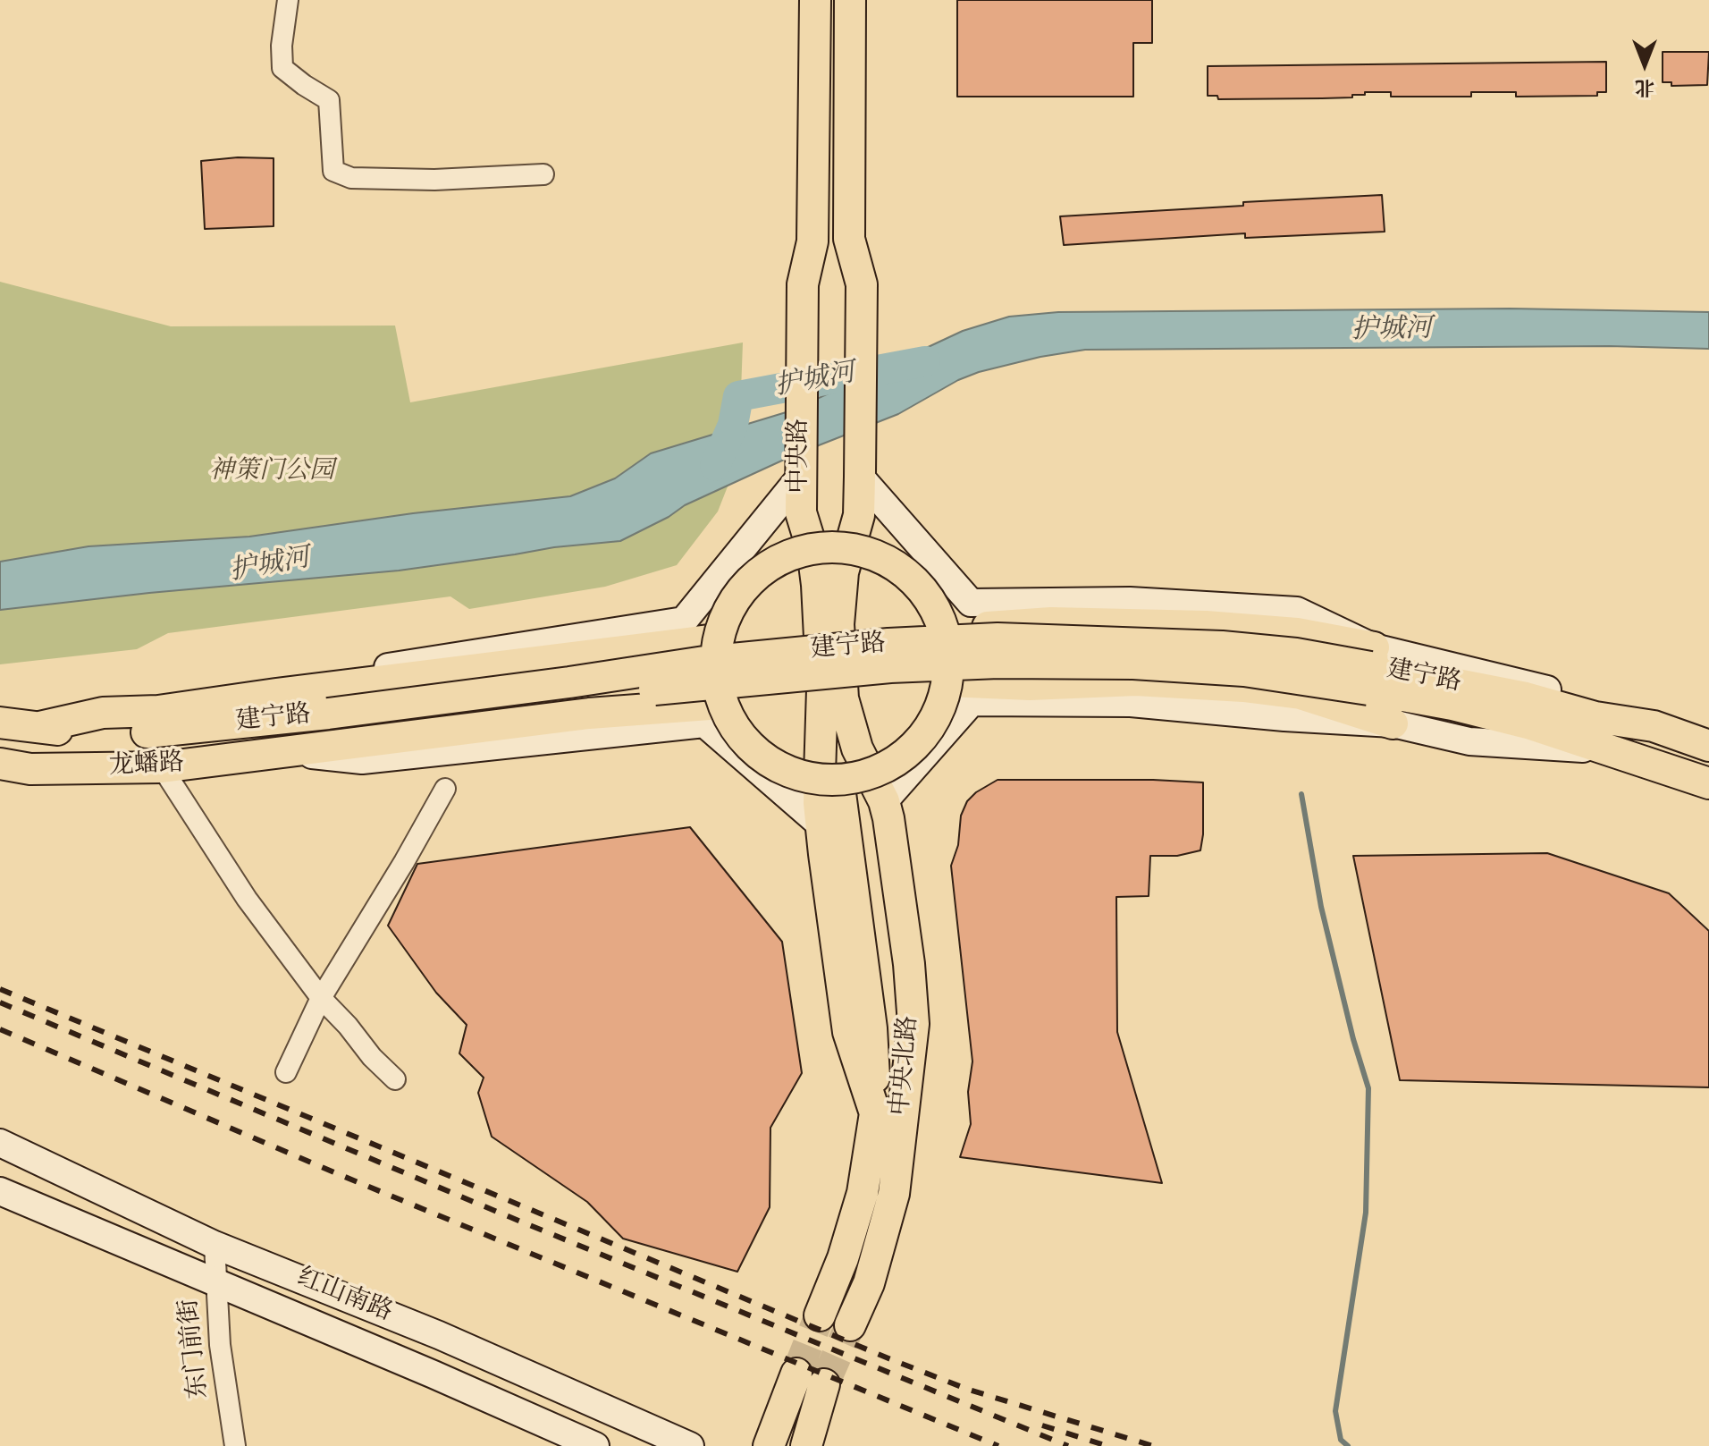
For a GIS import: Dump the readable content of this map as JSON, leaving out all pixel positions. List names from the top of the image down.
{
  "streets": {
    "main road": [
      "中央路",
      "建宁路",
      "龙蟠路",
      "中央北路",
      "红山南路"
    ],
    "street": ["东门前街"]
  },
  "crossings": [
    ["中央路", "中央北路"],
    ["建宁路", "龙蟠路"],
    ["建宁路", "中央北路"],
    ["红山南路", "东门前街"]
  ],
  "water": ["护城河"],
  "parks": ["神策门公园"],
  "north": "bottom"
}
